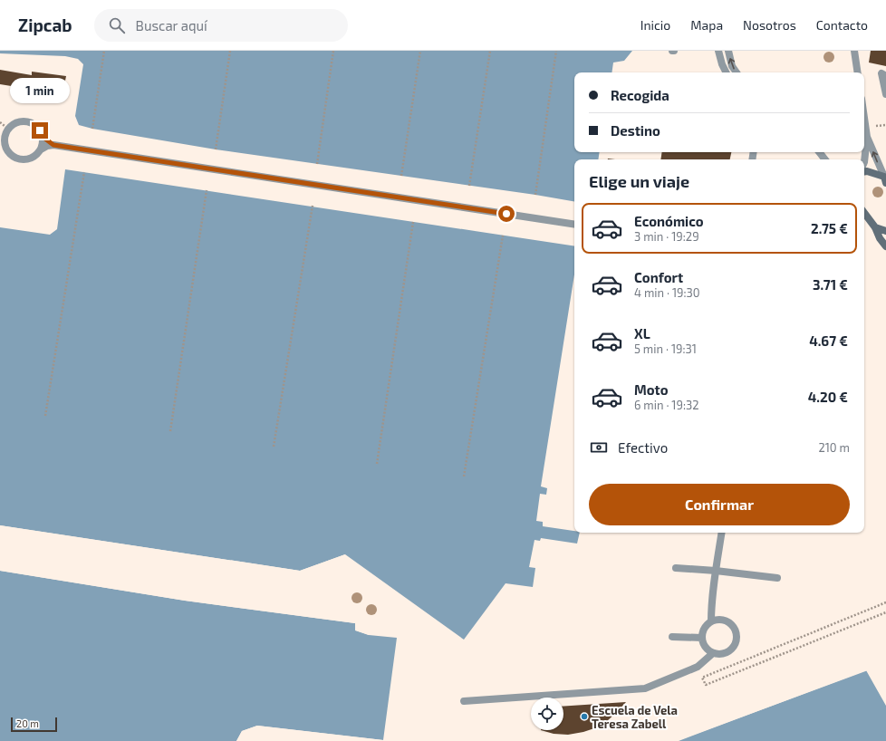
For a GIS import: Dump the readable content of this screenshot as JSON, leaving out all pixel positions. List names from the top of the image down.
{
  "places": ["Escuela de Vela Teresa Zabell"],
  "scale_bar": "20 m",
  "page": {
    "header": "Zipcab",
    "search": "Buscar aquí",
    "nav": [
      "Inicio",
      "Mapa",
      "Nosotros",
      "Contacto"
    ],
    "banner": ["Recogida", "Destino"],
    "bubble": "1 min",
    "heading": "Elige un viaje",
    "list": [
      {
        "name": "Económico",
        "note": "3 min · 19:29",
        "value": "2.75 €"
      },
      {
        "name": "Confort",
        "note": "4 min · 19:30",
        "value": "3.71 €"
      },
      {
        "name": "XL",
        "note": "5 min · 19:31",
        "value": "4.67 €"
      },
      {
        "name": "Moto",
        "note": "6 min · 19:32",
        "value": "4.20 €"
      }
    ],
    "pay": ["Efectivo", "210 m"],
    "buttons": "Confirmar",
    "scale": "20 m"
  }
}
